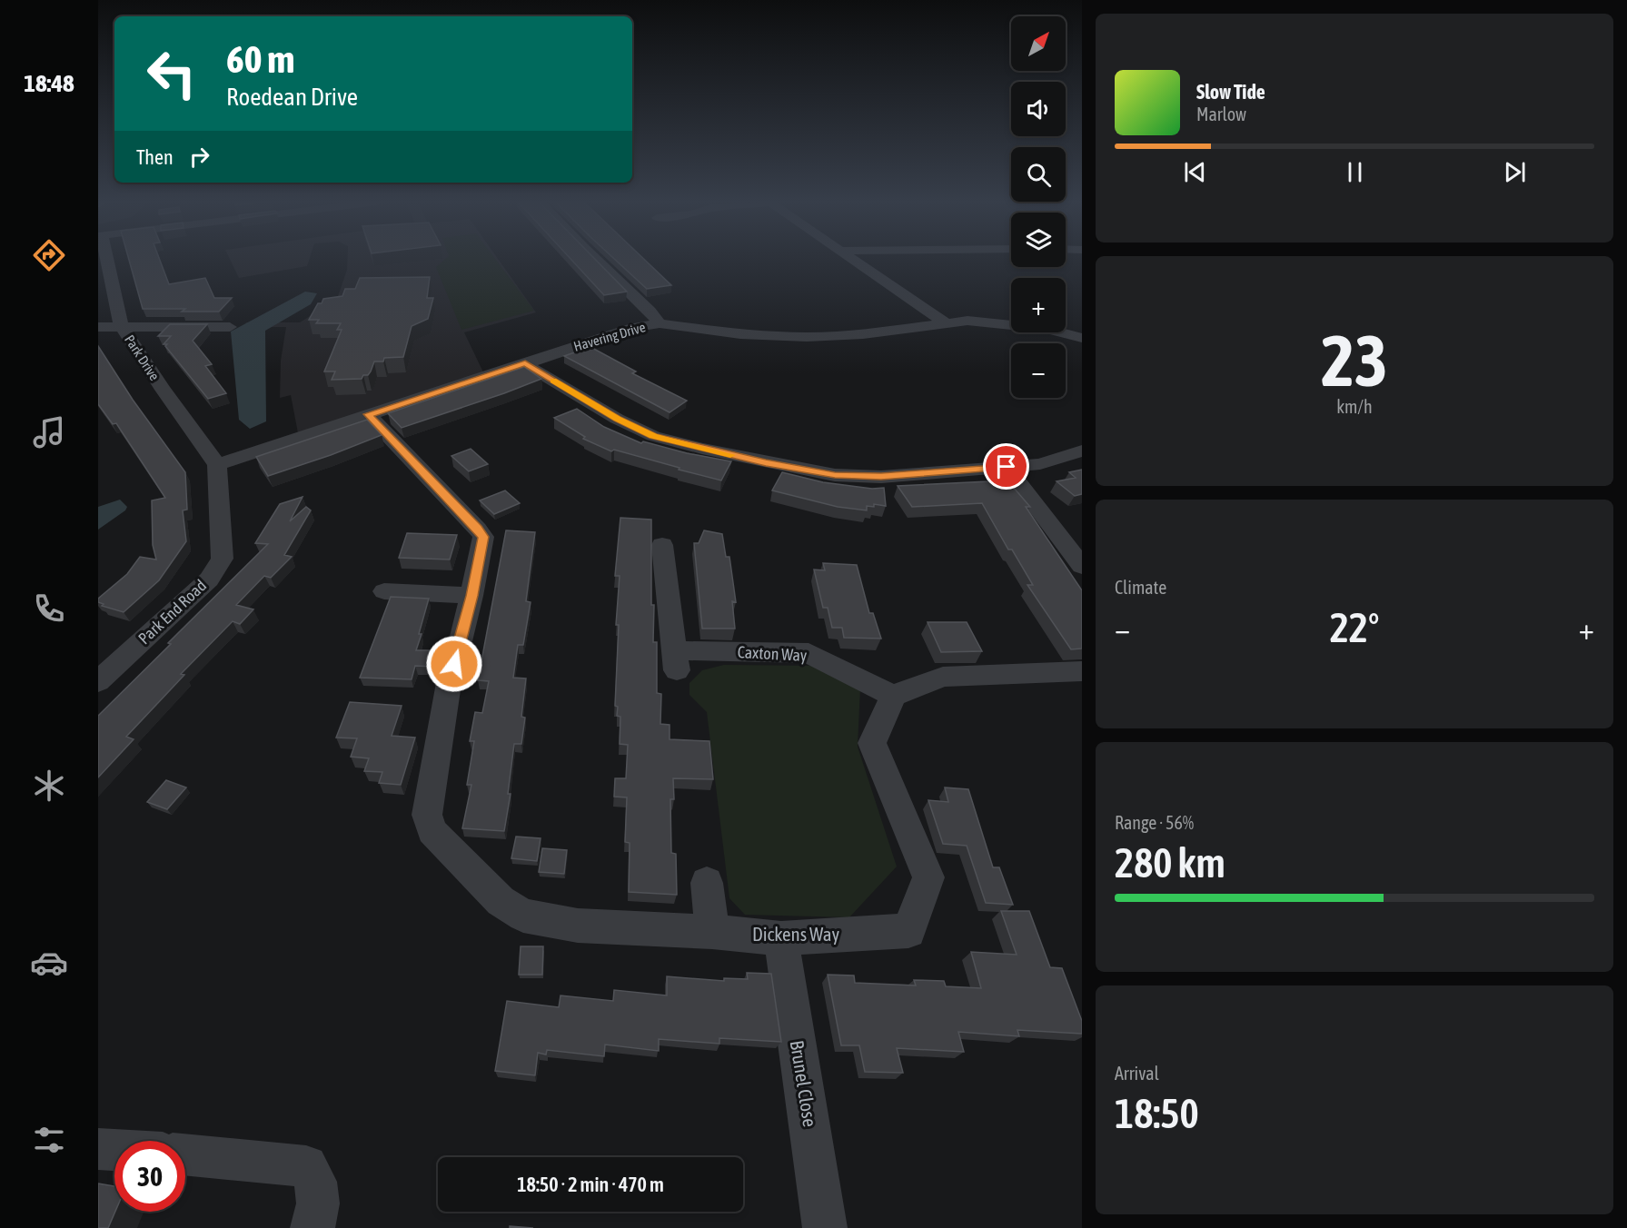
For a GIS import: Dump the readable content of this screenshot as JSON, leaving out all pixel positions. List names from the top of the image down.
{
  "streets": {
    "street": [
      "Havering Drive",
      "Park Drive",
      "Park End Road",
      "Caxton Way",
      "Dickens Way",
      "Brunel Close"
    ]
  },
  "crossings": [
    ["Havering Drive", "Park Drive"],
    ["Havering Drive", "Park End Road"],
    ["Havering Drive", "Dickens Way"],
    ["Park Drive", "Park End Road"],
    ["Caxton Way", "Dickens Way"],
    ["Dickens Way", "Brunel Close"]
  ],
  "north": "top right",
  "page": {
    "tabs": "18:48",
    "map_buttons": ["+", "−"],
    "turn": ["60 m", "Roedean Drive"],
    "song": ["Slow Tide", "Marlow"],
    "then": "Then",
    "tile": [
      ["23", "km/h"],
      "Climate",
      ["Range · 56%", "280 km"],
      ["Arrival", "18:50"]
    ],
    "heat": ["−", "22°", "+"],
    "limit": "30",
    "trip": "18:50 · 2 min · 470 m"
  }
}
